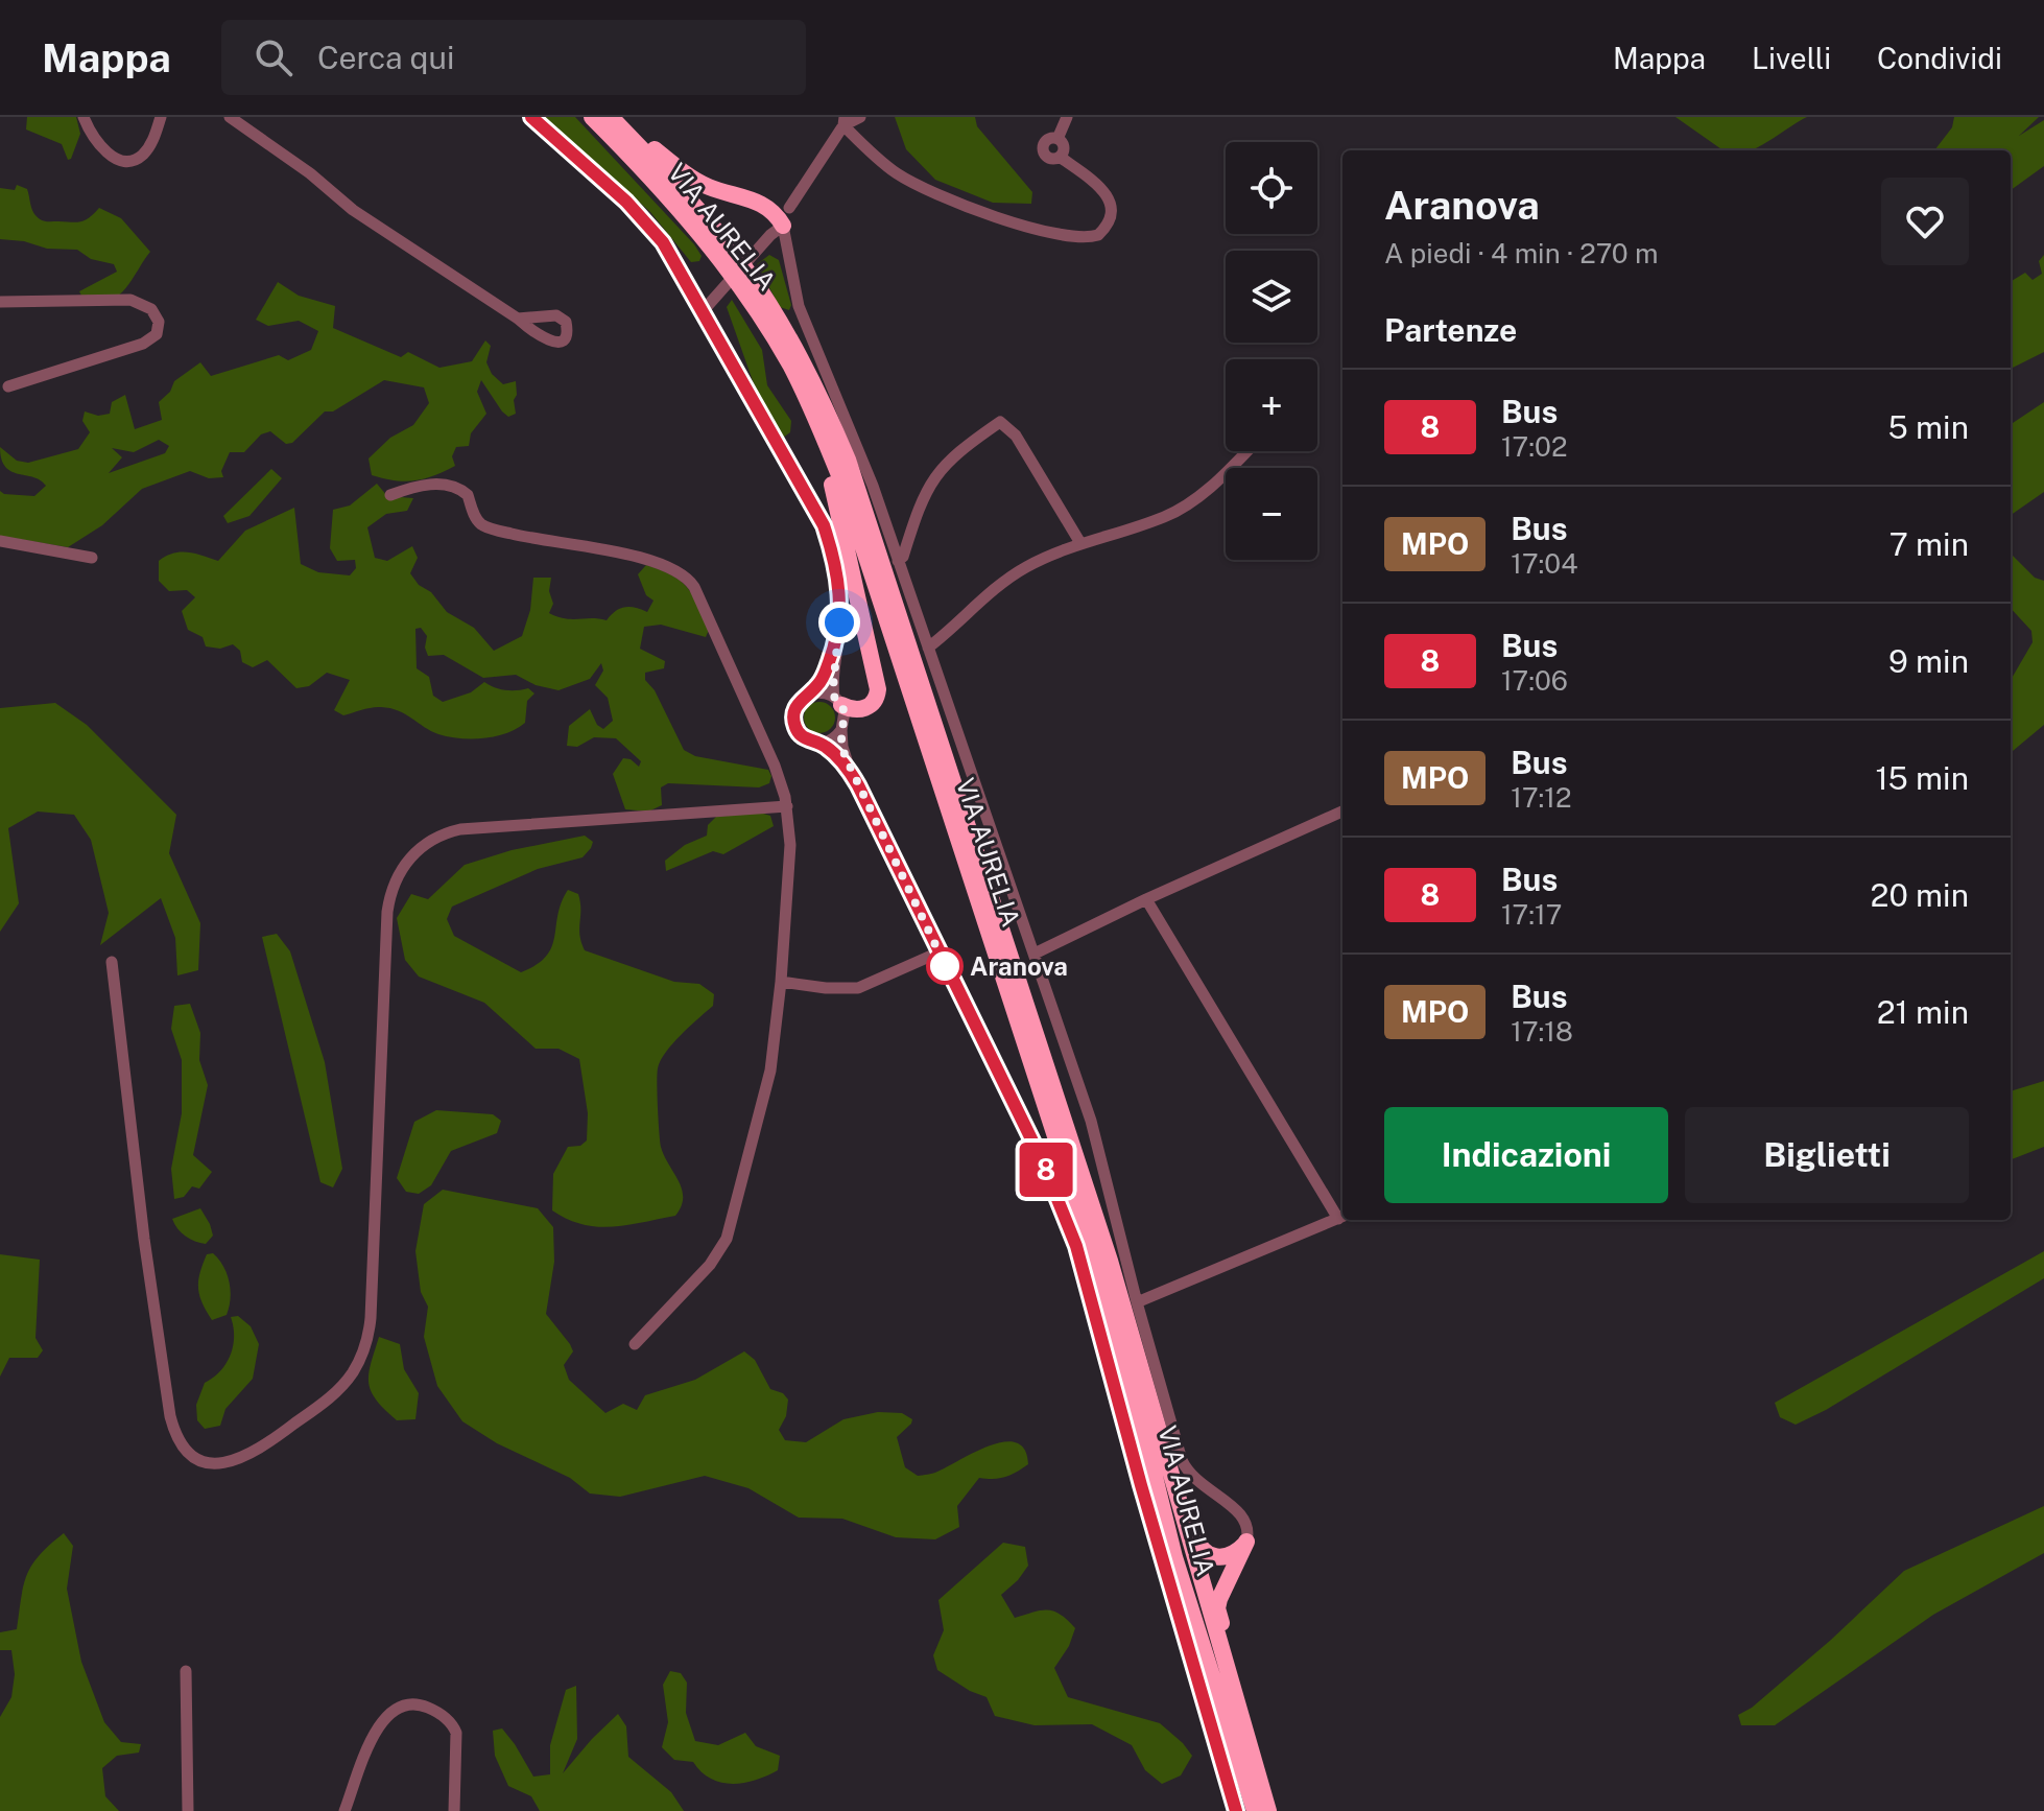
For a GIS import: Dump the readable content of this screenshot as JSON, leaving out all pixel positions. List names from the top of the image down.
{
  "streets": {
    "highway": ["VIA AURELIA"]
  },
  "places": ["Aranova"],
  "lines": ["bus line 8"],
  "page": {
    "header": "Mappa",
    "search": "Cerca qui",
    "nav": ["Mappa", "Livelli", "Condividi"],
    "on_map": "8",
    "map_buttons": ["+", "−"],
    "heading": [
      ["Aranova", "A piedi · 4 min · 270 m"],
      "Partenze"
    ],
    "list": [
      {
        "mark": "8",
        "name": "Bus",
        "note": "17:02",
        "value": "5 min"
      },
      {
        "mark": "MPO",
        "name": "Bus",
        "note": "17:04",
        "value": "7 min"
      },
      {
        "mark": "8",
        "name": "Bus",
        "note": "17:06",
        "value": "9 min"
      },
      {
        "mark": "MPO",
        "name": "Bus",
        "note": "17:12",
        "value": "15 min"
      },
      {
        "mark": "8",
        "name": "Bus",
        "note": "17:17",
        "value": "20 min"
      },
      {
        "mark": "MPO",
        "name": "Bus",
        "note": "17:18",
        "value": "21 min"
      }
    ],
    "buttons": ["Indicazioni", "Biglietti"]
  }
}
